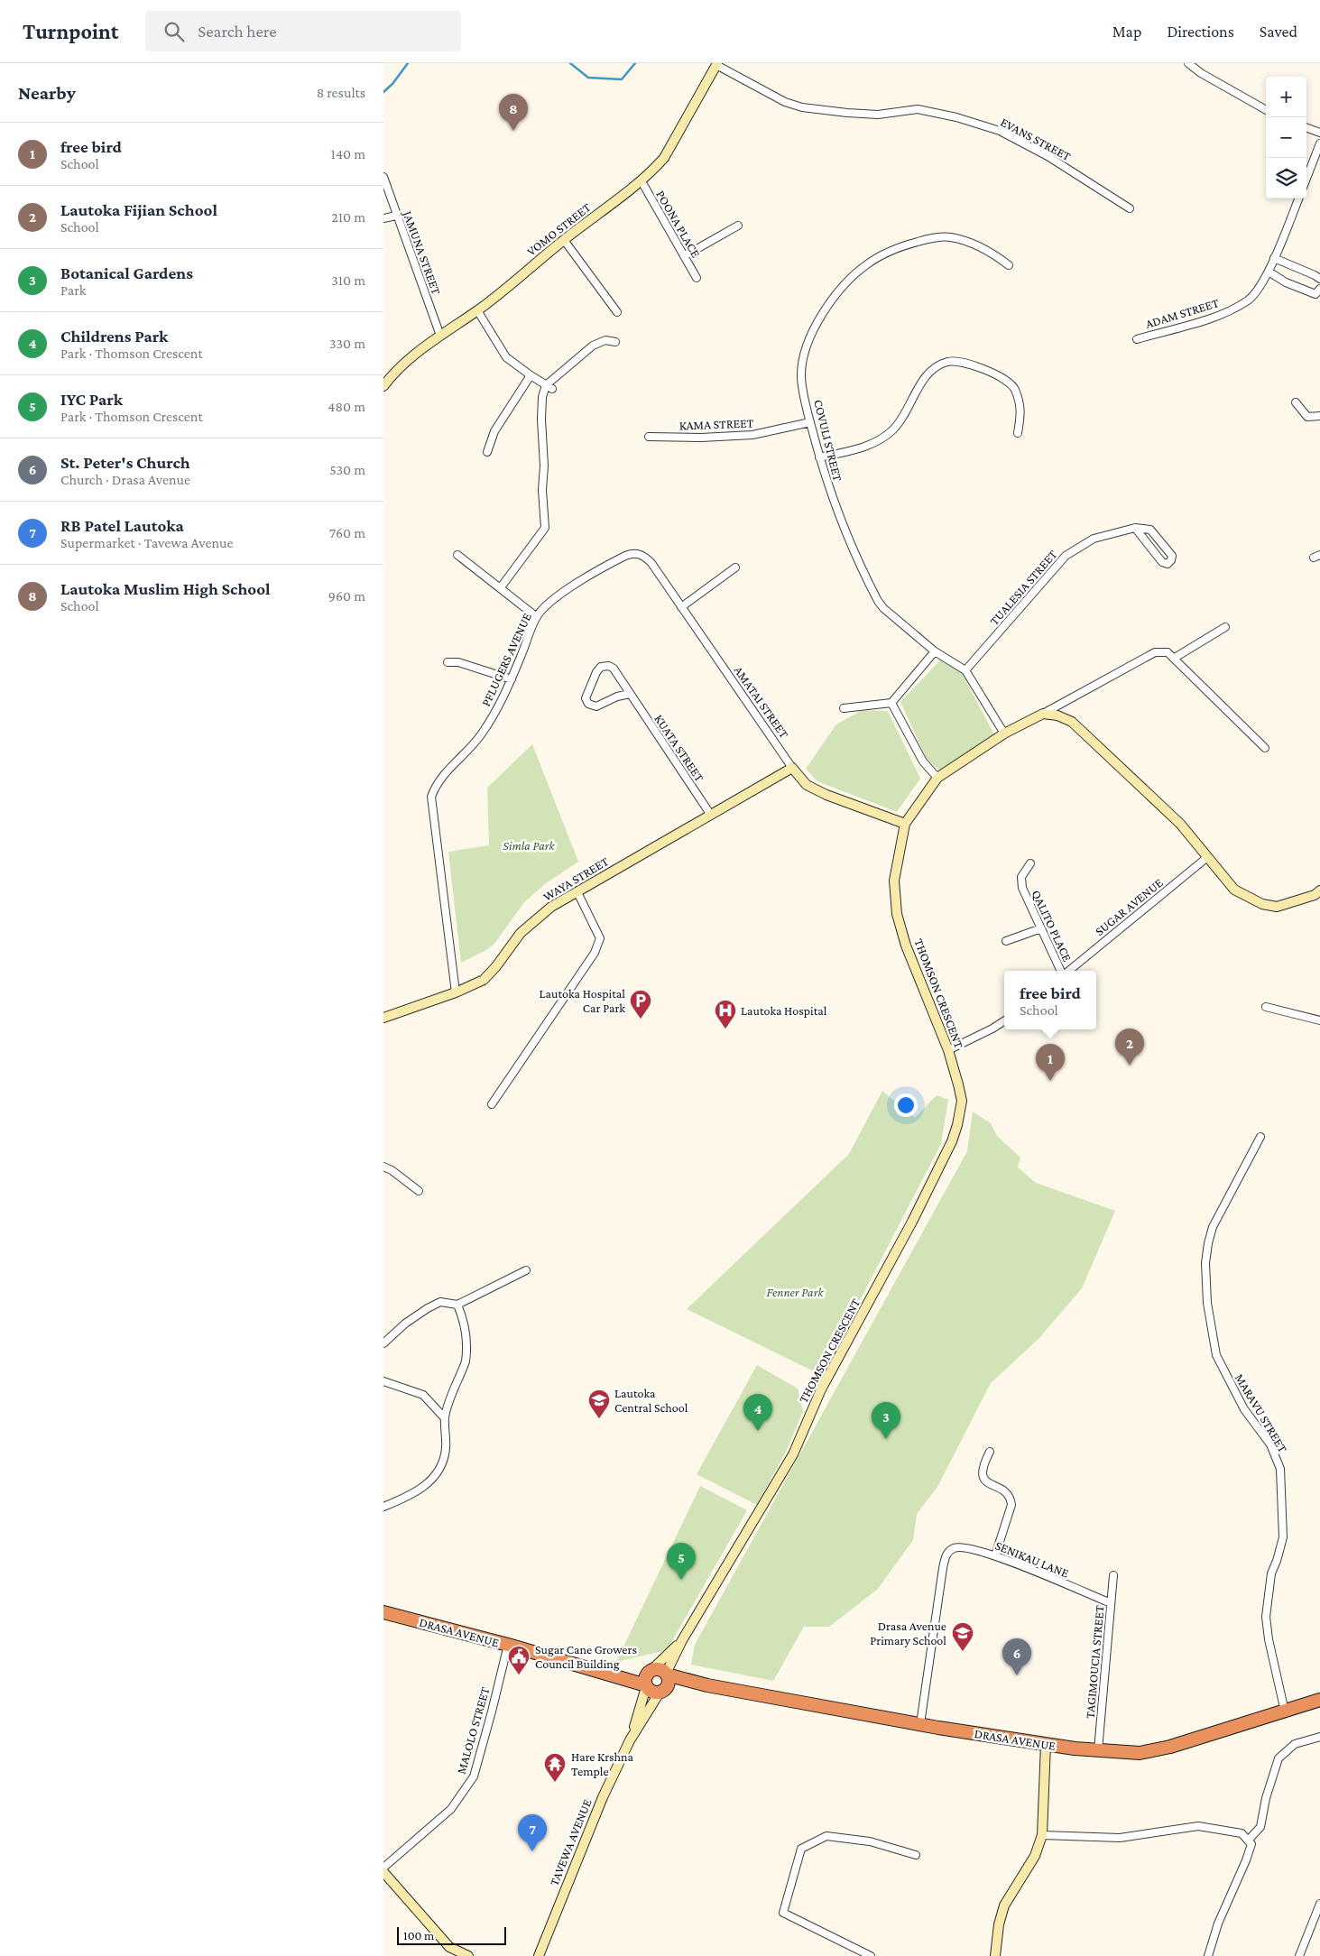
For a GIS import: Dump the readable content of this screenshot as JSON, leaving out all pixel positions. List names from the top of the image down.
{
  "streets": {
    "highway": ["DRASA AVENUE"],
    "main road": [
      "VOMO STREET",
      "AMATAI STREET",
      "WAYA STREET",
      "THOMSON CRESCENT",
      "TAVEWA AVENUE"
    ],
    "street": [
      "EVANS STREET",
      "POONA PLACE",
      "JAMUNA STREET",
      "ADAM STREET",
      "KAMA STREET",
      "COVULI STREET",
      "TUALESIA STREET",
      "PFLUGERS AVENUE",
      "KUATA STREET",
      "SUGAR AVENUE",
      "QALITO PLACE",
      "MARAVU STREET",
      "SENIKAU LANE",
      "TAGIMOUCIA STREET",
      "MALOLO STREET"
    ]
  },
  "crossings": [
    ["EVANS STREET", "VOMO STREET"],
    ["POONA PLACE", "VOMO STREET"],
    ["VOMO STREET", "JAMUNA STREET"],
    ["KAMA STREET", "COVULI STREET"],
    ["COVULI STREET", "TUALESIA STREET"],
    ["COVULI STREET", "THOMSON CRESCENT"],
    ["PFLUGERS AVENUE", "AMATAI STREET"],
    ["PFLUGERS AVENUE", "WAYA STREET"],
    ["AMATAI STREET", "WAYA STREET"],
    ["AMATAI STREET", "THOMSON CRESCENT"],
    ["KUATA STREET", "WAYA STREET"],
    ["THOMSON CRESCENT", "DRASA AVENUE"],
    ["THOMSON CRESCENT", "TAVEWA AVENUE"],
    ["MARAVU STREET", "DRASA AVENUE"],
    ["SENIKAU LANE", "DRASA AVENUE"],
    ["SENIKAU LANE", "TAGIMOUCIA STREET"],
    ["DRASA AVENUE", "TAGIMOUCIA STREET"],
    ["DRASA AVENUE", "MALOLO STREET"],
    ["DRASA AVENUE", "TAVEWA AVENUE"]
  ],
  "parks": ["Simla Park", "Fenner Park"],
  "places": {
    "parking": ["Lautoka Hospital Car Park"],
    "hospital": ["Lautoka Hospital"],
    "school or university": ["Lautoka Central School", "Drasa Avenue Primary School"],
    "public building": ["Sugar Cane Growers Council Building"],
    "temple": ["Hare Krshna Temple"]
  },
  "scale_bar": "100 m",
  "page": {
    "header": "Turnpoint",
    "search": "Search here",
    "nav": ["Map", "Directions", "Saved"],
    "heading": ["Nearby", "8 results"],
    "map_buttons": ["+", "−"],
    "pins": [
      "8",
      "2",
      "1",
      "4",
      "3",
      "5",
      "6",
      "7"
    ],
    "list": [
      {
        "mark": "1",
        "name": "free bird",
        "note": "School",
        "value": "140 m"
      },
      {
        "mark": "2",
        "name": "Lautoka Fijian School",
        "note": "School",
        "value": "210 m"
      },
      {
        "mark": "3",
        "name": "Botanical Gardens",
        "note": "Park",
        "value": "310 m"
      },
      {
        "mark": "4",
        "name": "Childrens Park",
        "note": "Park · Thomson Crescent",
        "value": "330 m"
      },
      {
        "mark": "5",
        "name": "IYC Park",
        "note": "Park · Thomson Crescent",
        "value": "480 m"
      },
      {
        "mark": "6",
        "name": "St. Peter's Church",
        "note": "Church · Drasa Avenue",
        "value": "530 m"
      },
      {
        "mark": "7",
        "name": "RB Patel Lautoka",
        "note": "Supermarket · Tavewa Avenue",
        "value": "760 m"
      },
      {
        "mark": "8",
        "name": "Lautoka Muslim High School",
        "note": "School",
        "value": "960 m"
      }
    ],
    "popup": ["free bird", "School"],
    "scale": "100 m"
  }
}
